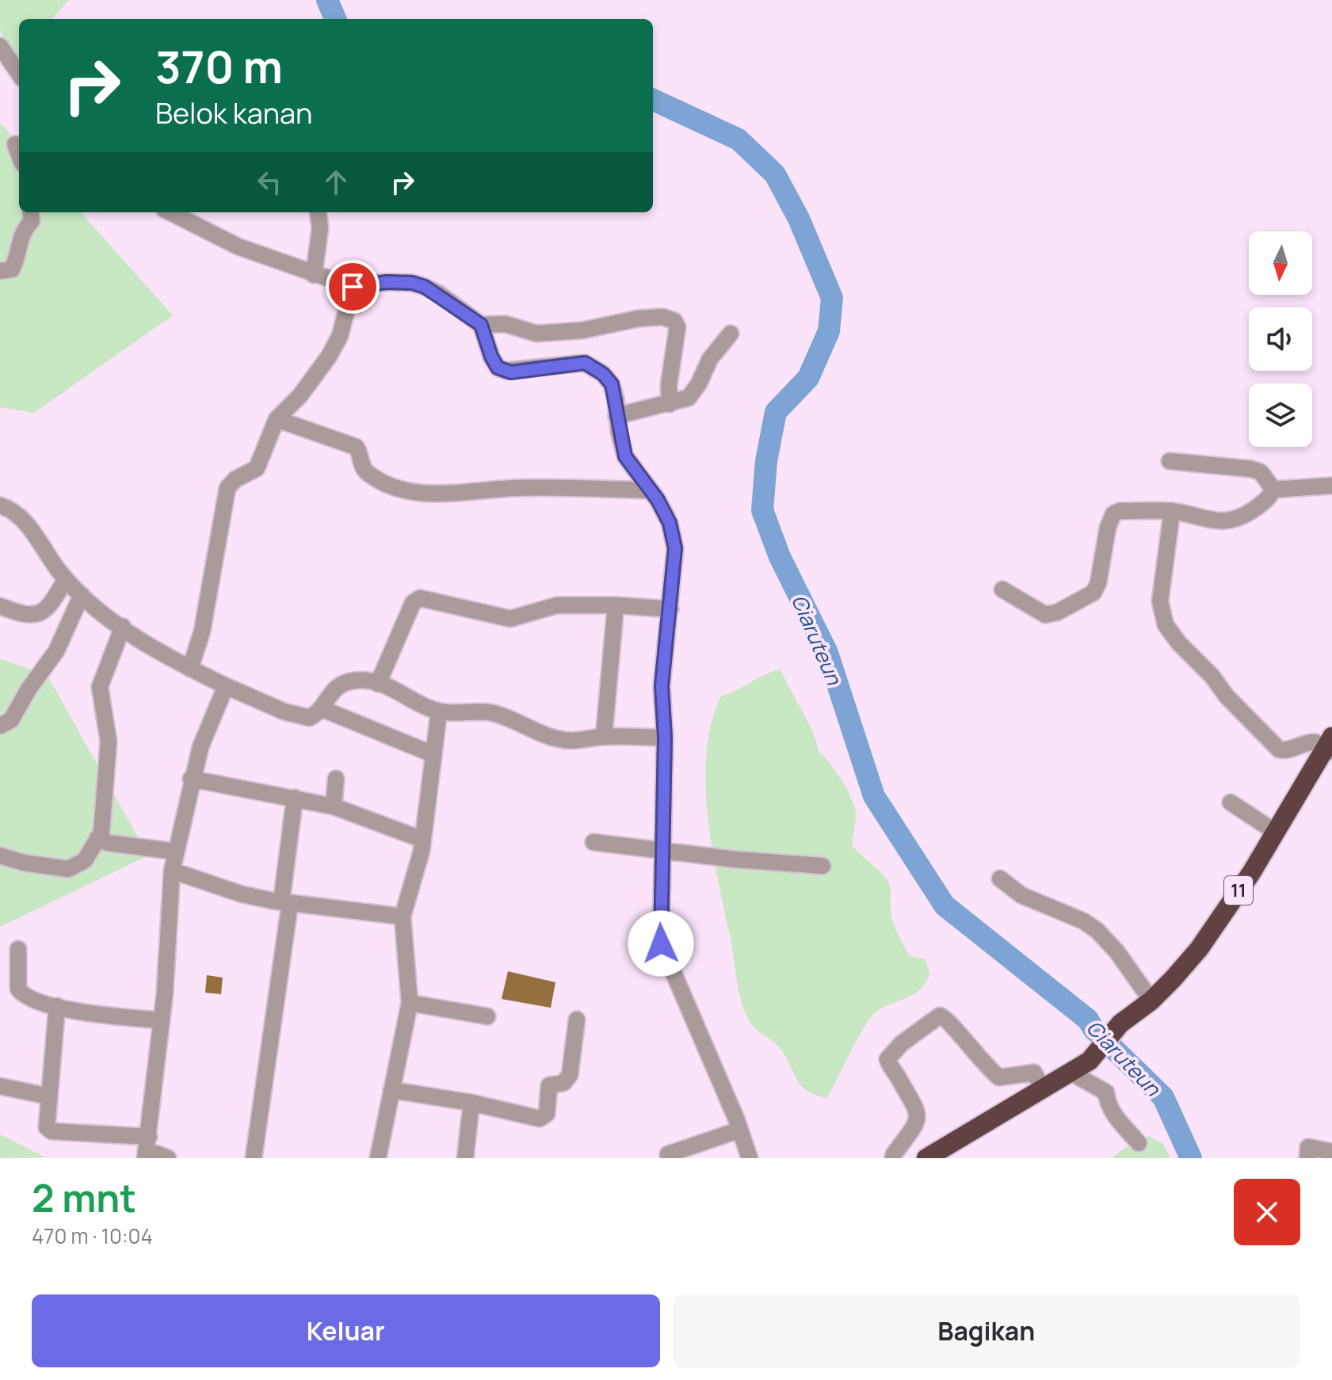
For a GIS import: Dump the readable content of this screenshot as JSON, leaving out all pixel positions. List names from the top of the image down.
{
  "streets": {
    "highway": ["11"]
  },
  "water": ["Ciaruteun"],
  "north": "bottom",
  "page": {
    "turn": ["370 m", "Belok kanan"],
    "heading": ["2 mnt", "470 m · 10:04"],
    "buttons": ["Keluar", "Bagikan"]
  }
}
